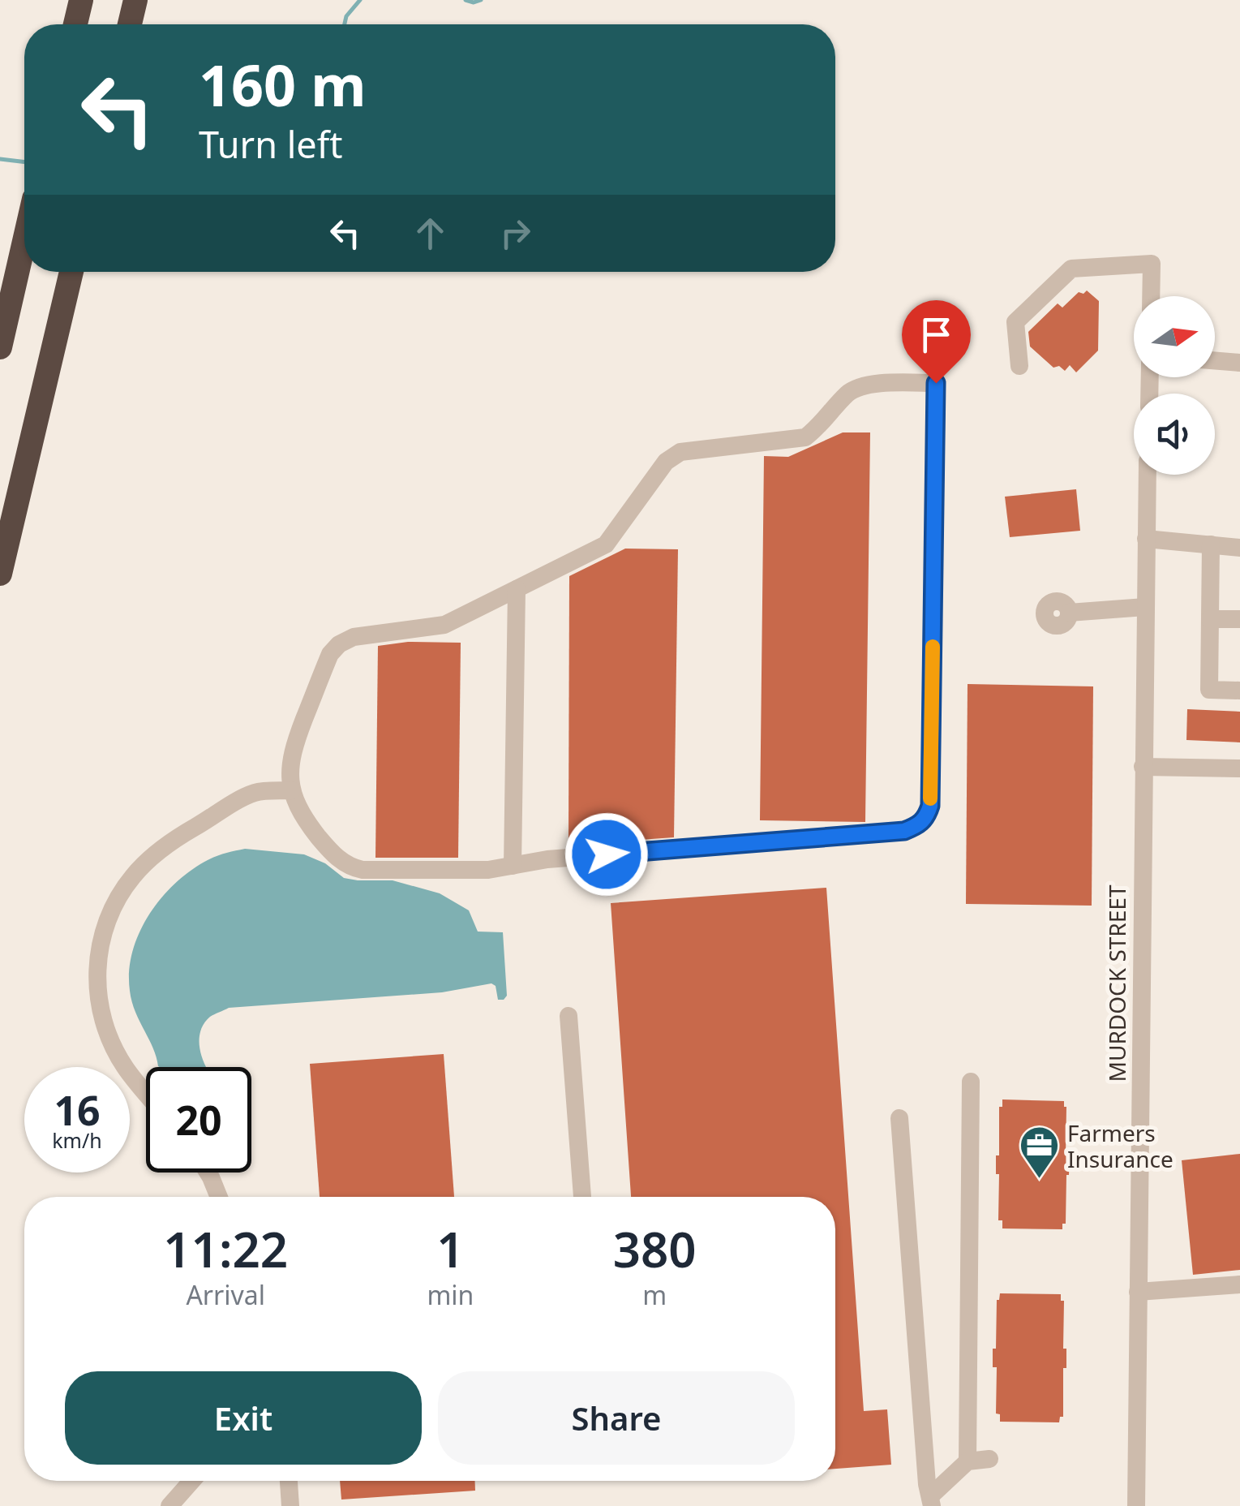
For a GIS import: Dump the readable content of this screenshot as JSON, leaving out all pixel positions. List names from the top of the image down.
{
  "streets": {
    "street": ["MURDOCK STREET"]
  },
  "places": {
    "office": ["Farmers Insurance"]
  },
  "north": "right",
  "page": {
    "turn": ["160 m", "Turn left"],
    "speed": "16 km/h",
    "limit": "20",
    "eta": [
      "11:22",
      "Arrival",
      "1",
      "min",
      "380",
      "m"
    ],
    "buttons": ["Exit", "Share"]
  }
}
